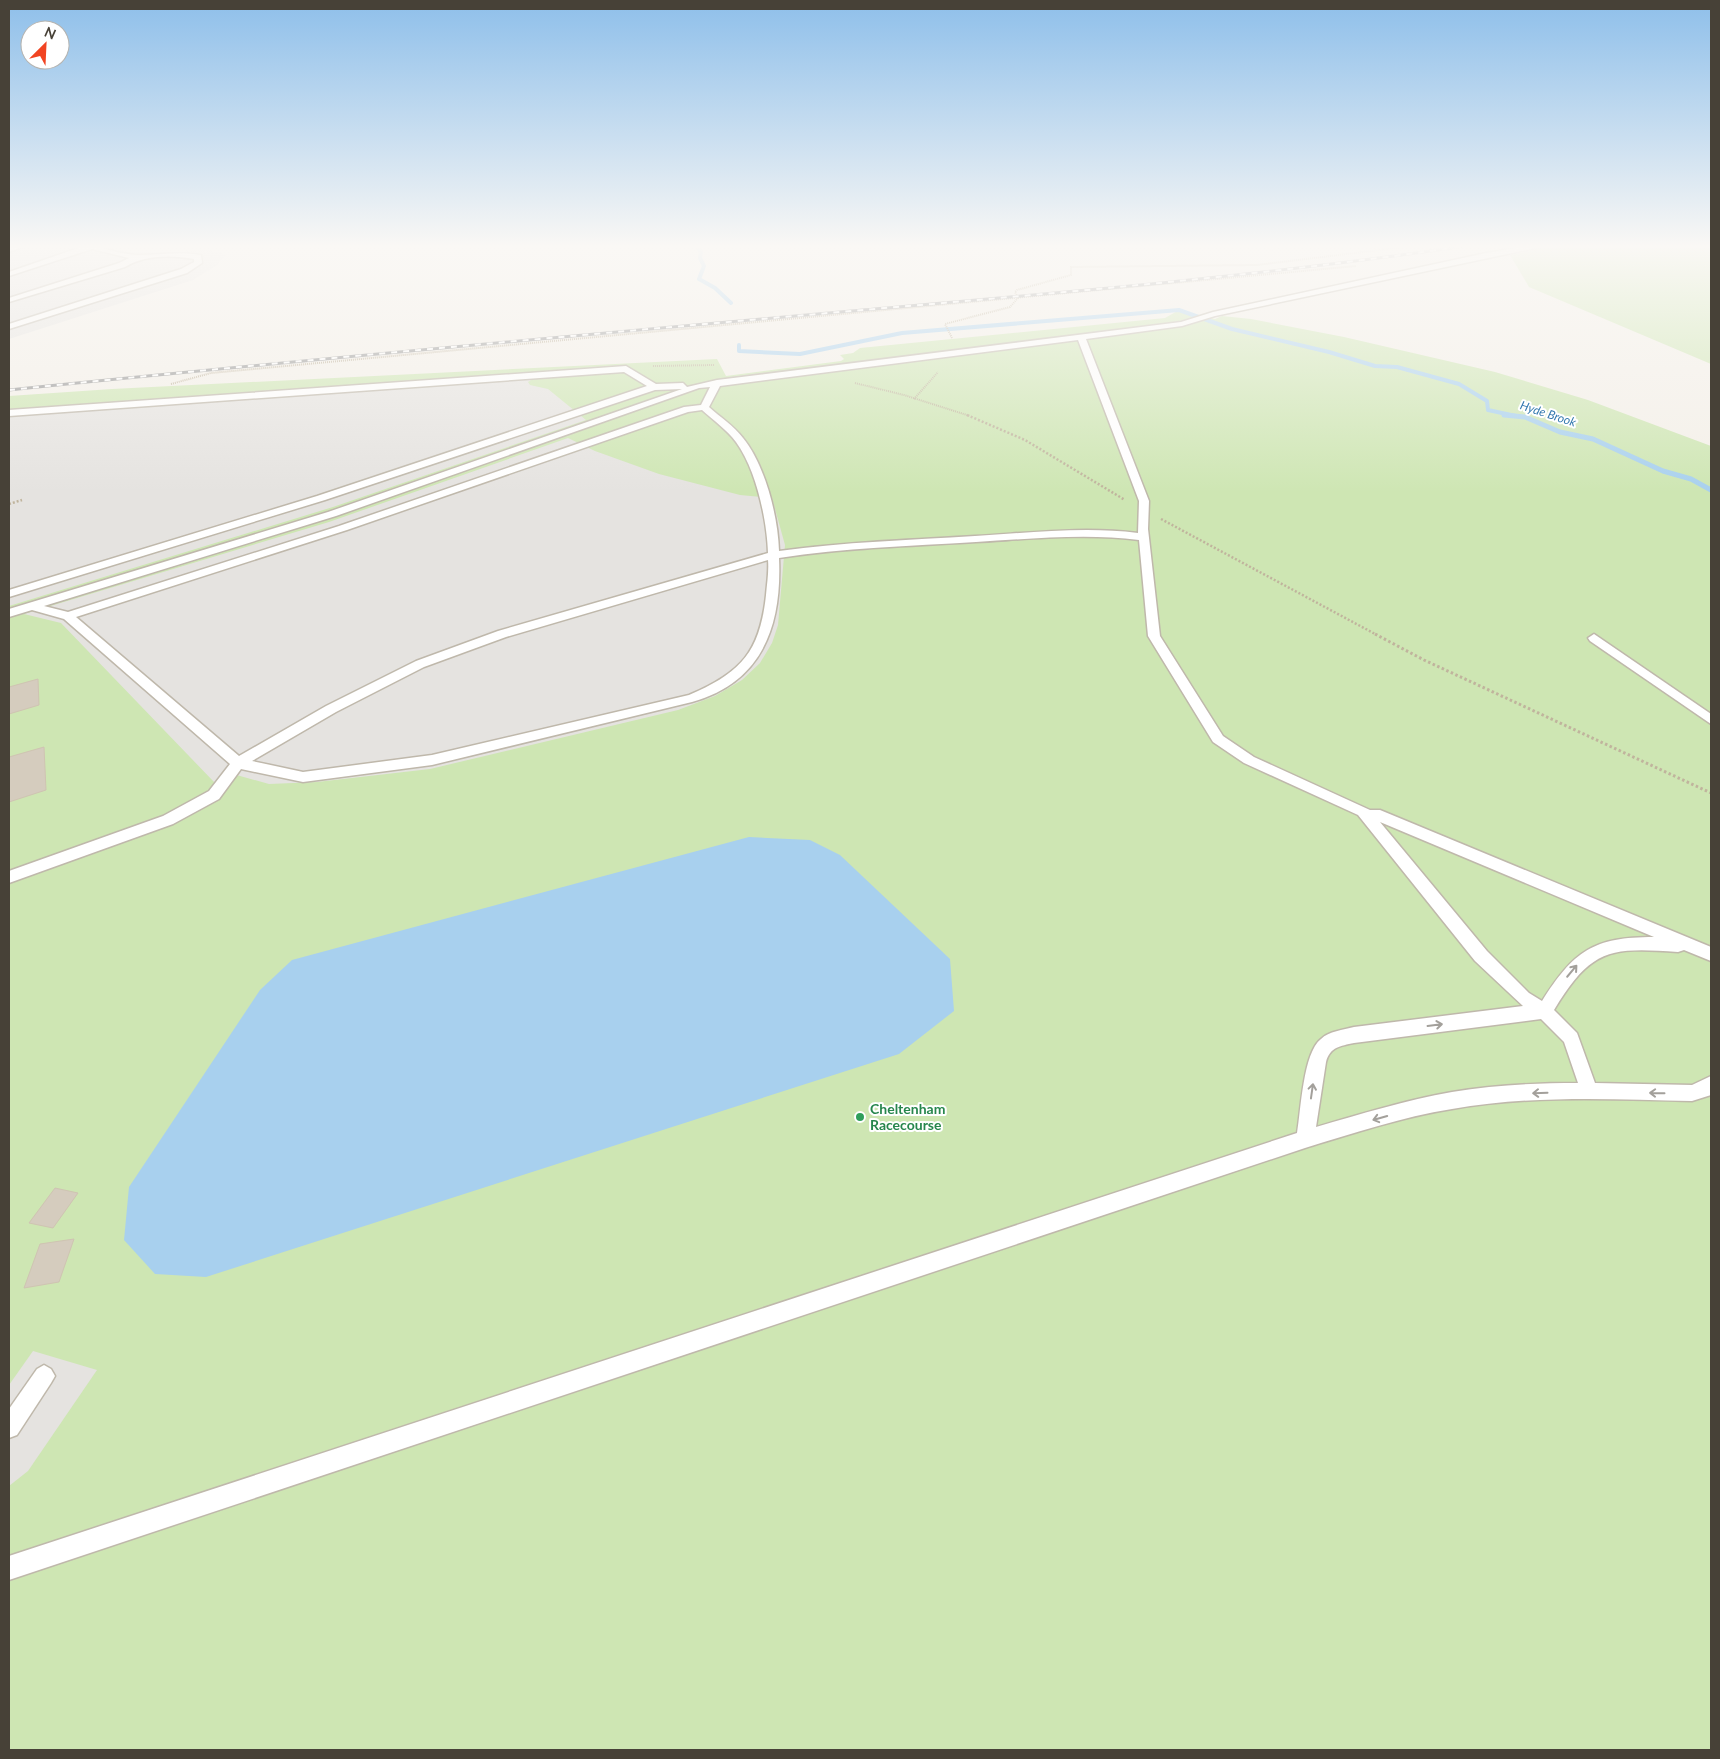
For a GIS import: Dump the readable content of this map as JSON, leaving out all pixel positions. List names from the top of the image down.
{
  "water": ["Hyde Brook"],
  "places": ["Cheltenham Racecourse"],
  "north": "top right"
}
